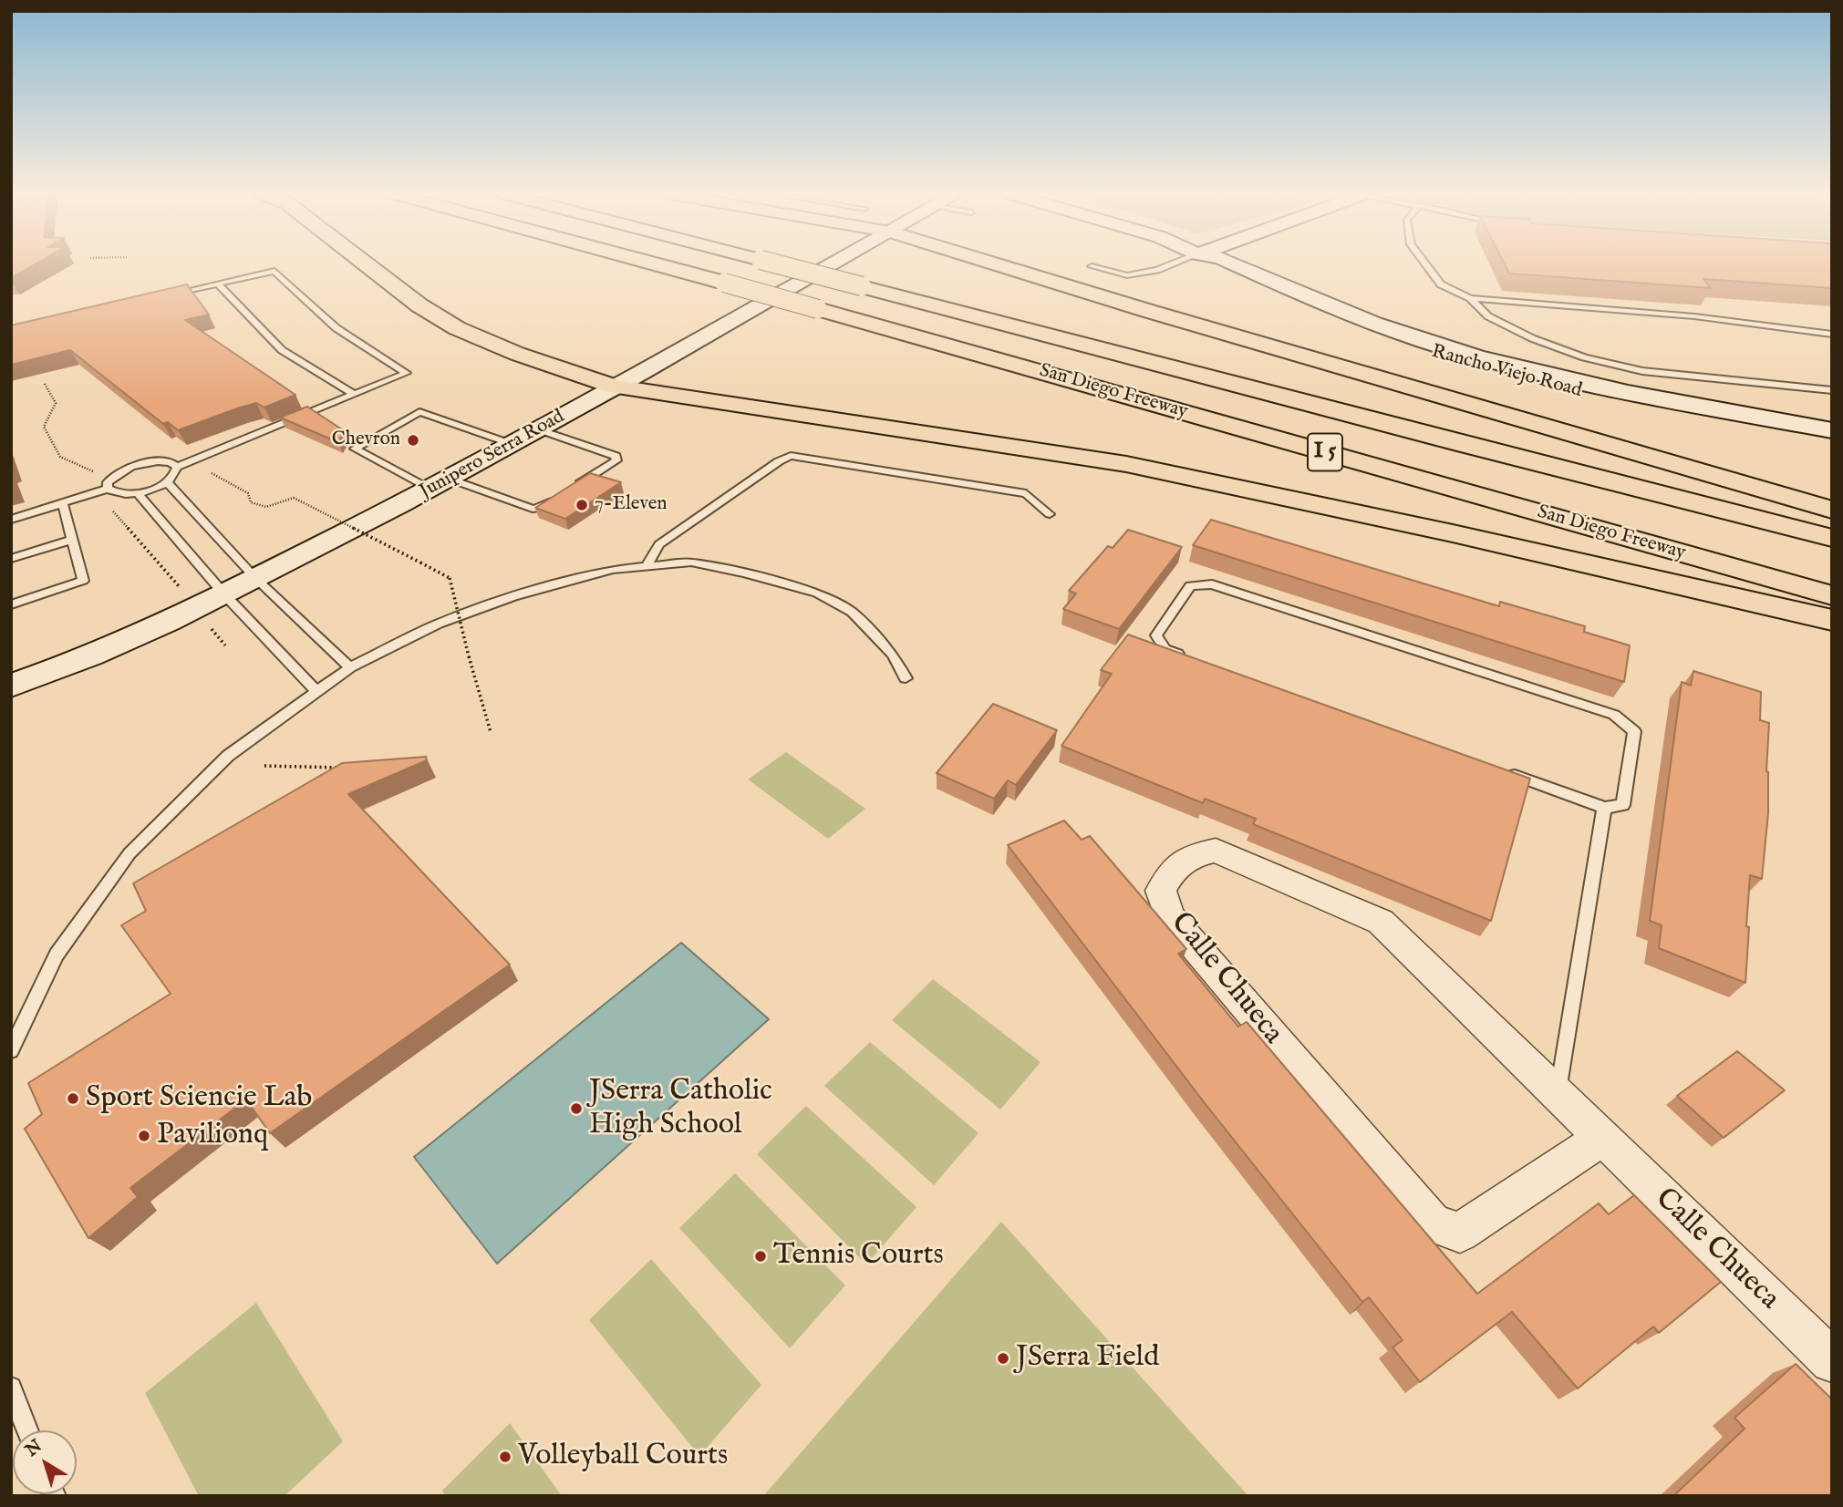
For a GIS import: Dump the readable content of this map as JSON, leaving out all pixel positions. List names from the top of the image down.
{
  "streets": {
    "highway": ["San Diego Freeway", "I 5"],
    "main road": ["Rancho Viejo Road", "Junipero Serra Road"],
    "street": ["Calle Chueca"]
  },
  "places": [
    "Chevron",
    "7-Eleven",
    "Sport Sciencie Lab",
    "JSerra Catholic High School",
    "Pavilionq",
    "Tennis Courts",
    "JSerra Field",
    "Volleyball Courts"
  ],
  "north": "top left"
}
